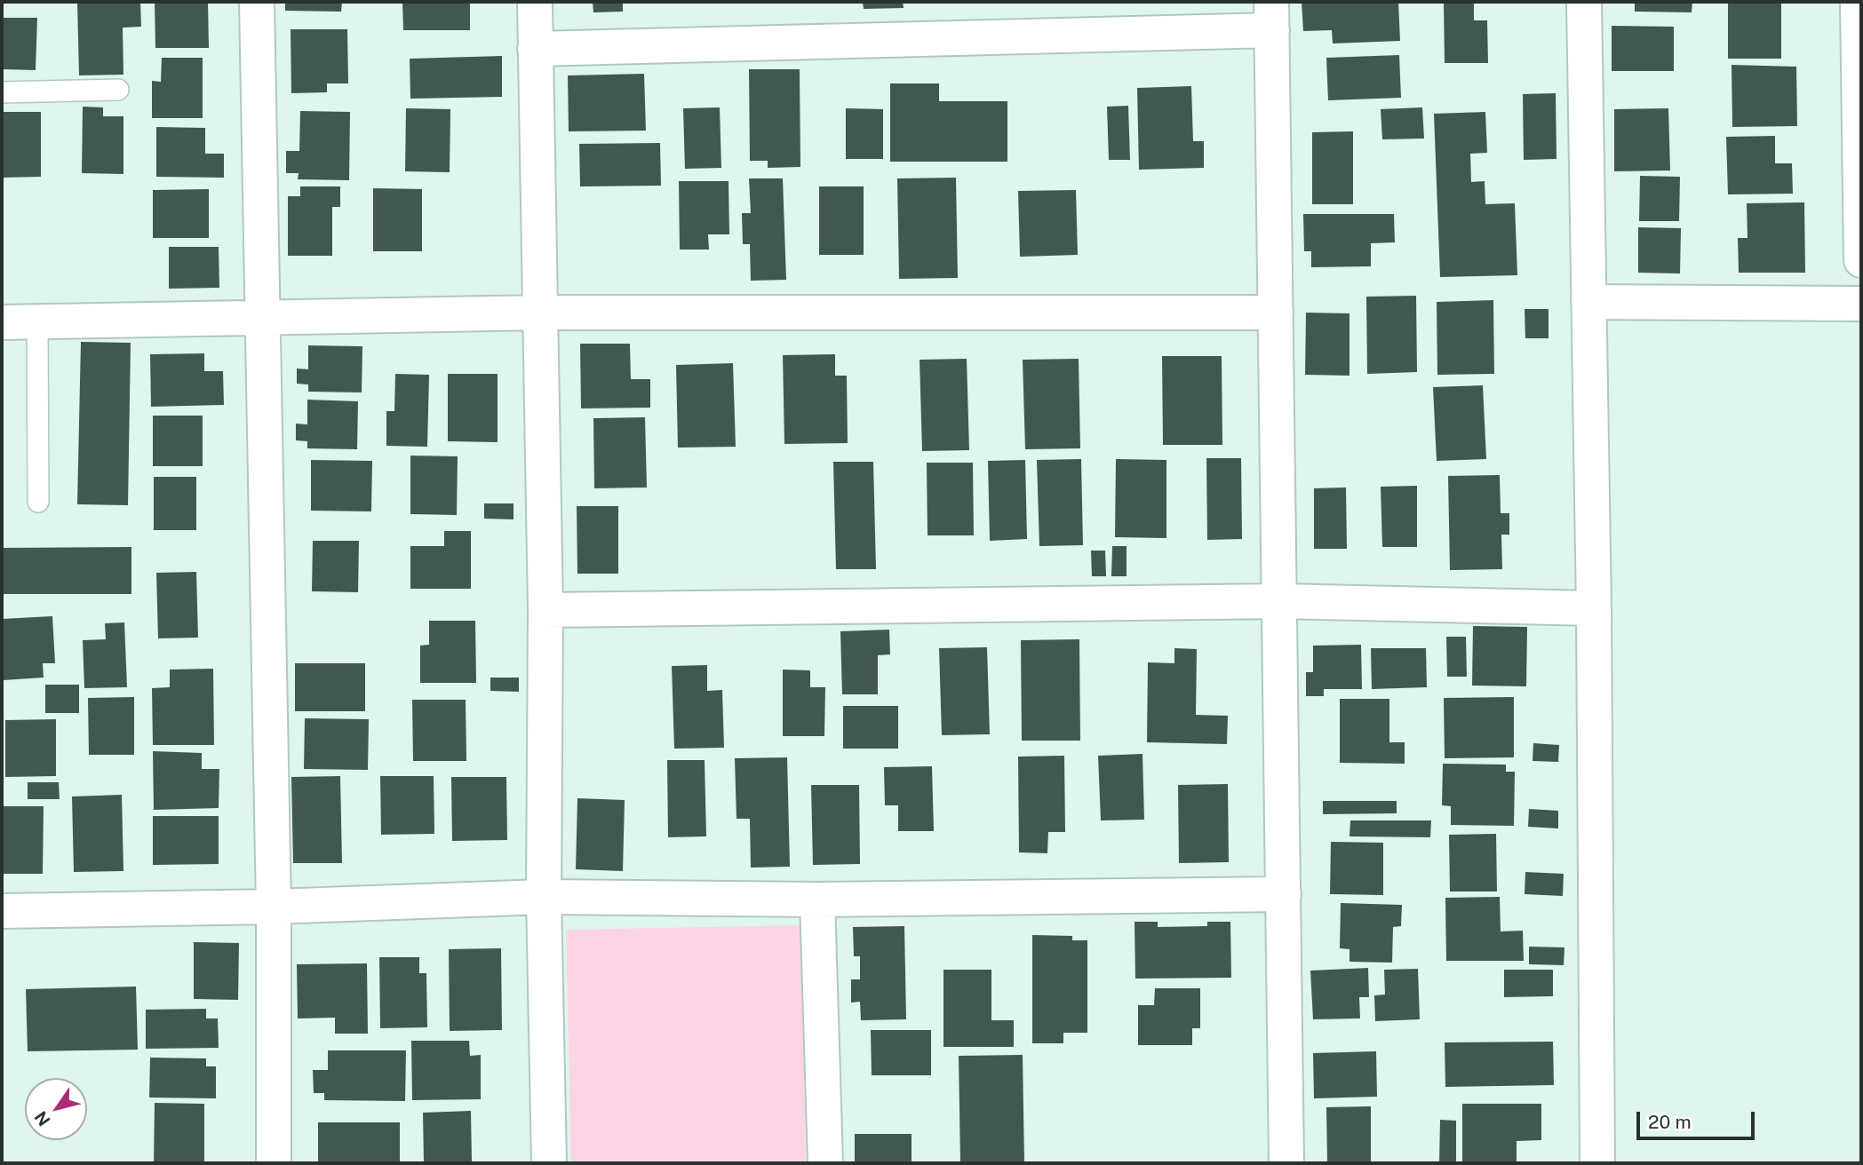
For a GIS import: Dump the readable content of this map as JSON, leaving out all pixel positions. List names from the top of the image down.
{
  "scale_bar": "20 m",
  "north": "bottom left"
}
